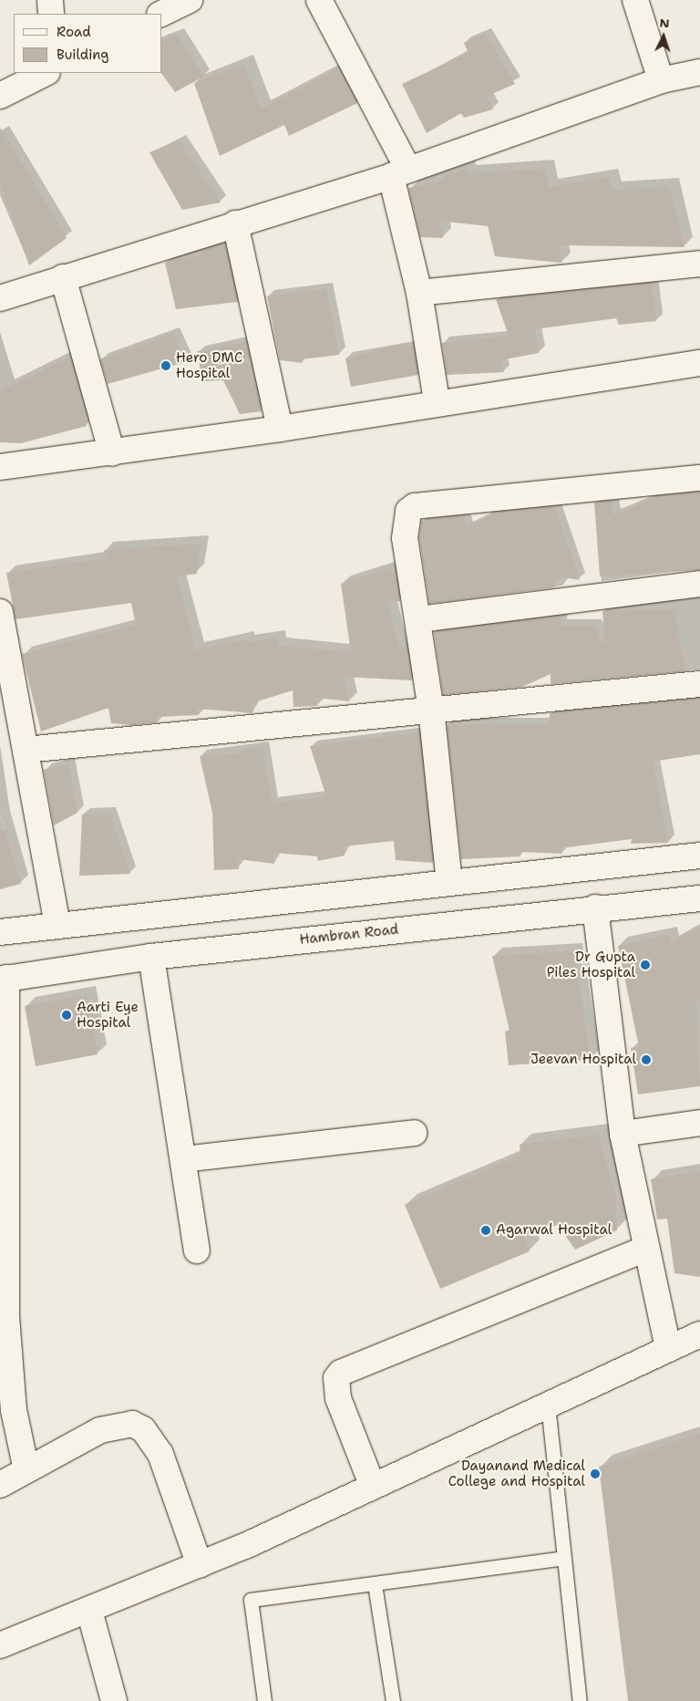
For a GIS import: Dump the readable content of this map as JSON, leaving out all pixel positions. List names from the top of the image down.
{
  "streets": {
    "street": ["Hambran Road"]
  },
  "places": [
    "Hero DMC Hospital",
    "Dr Gupta Piles Hospital",
    "Aarti Eye Hospital",
    "Jeevan Hospital",
    "Agarwal Hospital",
    "Dayanand Medical College and Hospital"
  ],
  "legend": ["Road", "Building"],
  "north": "top"
}
